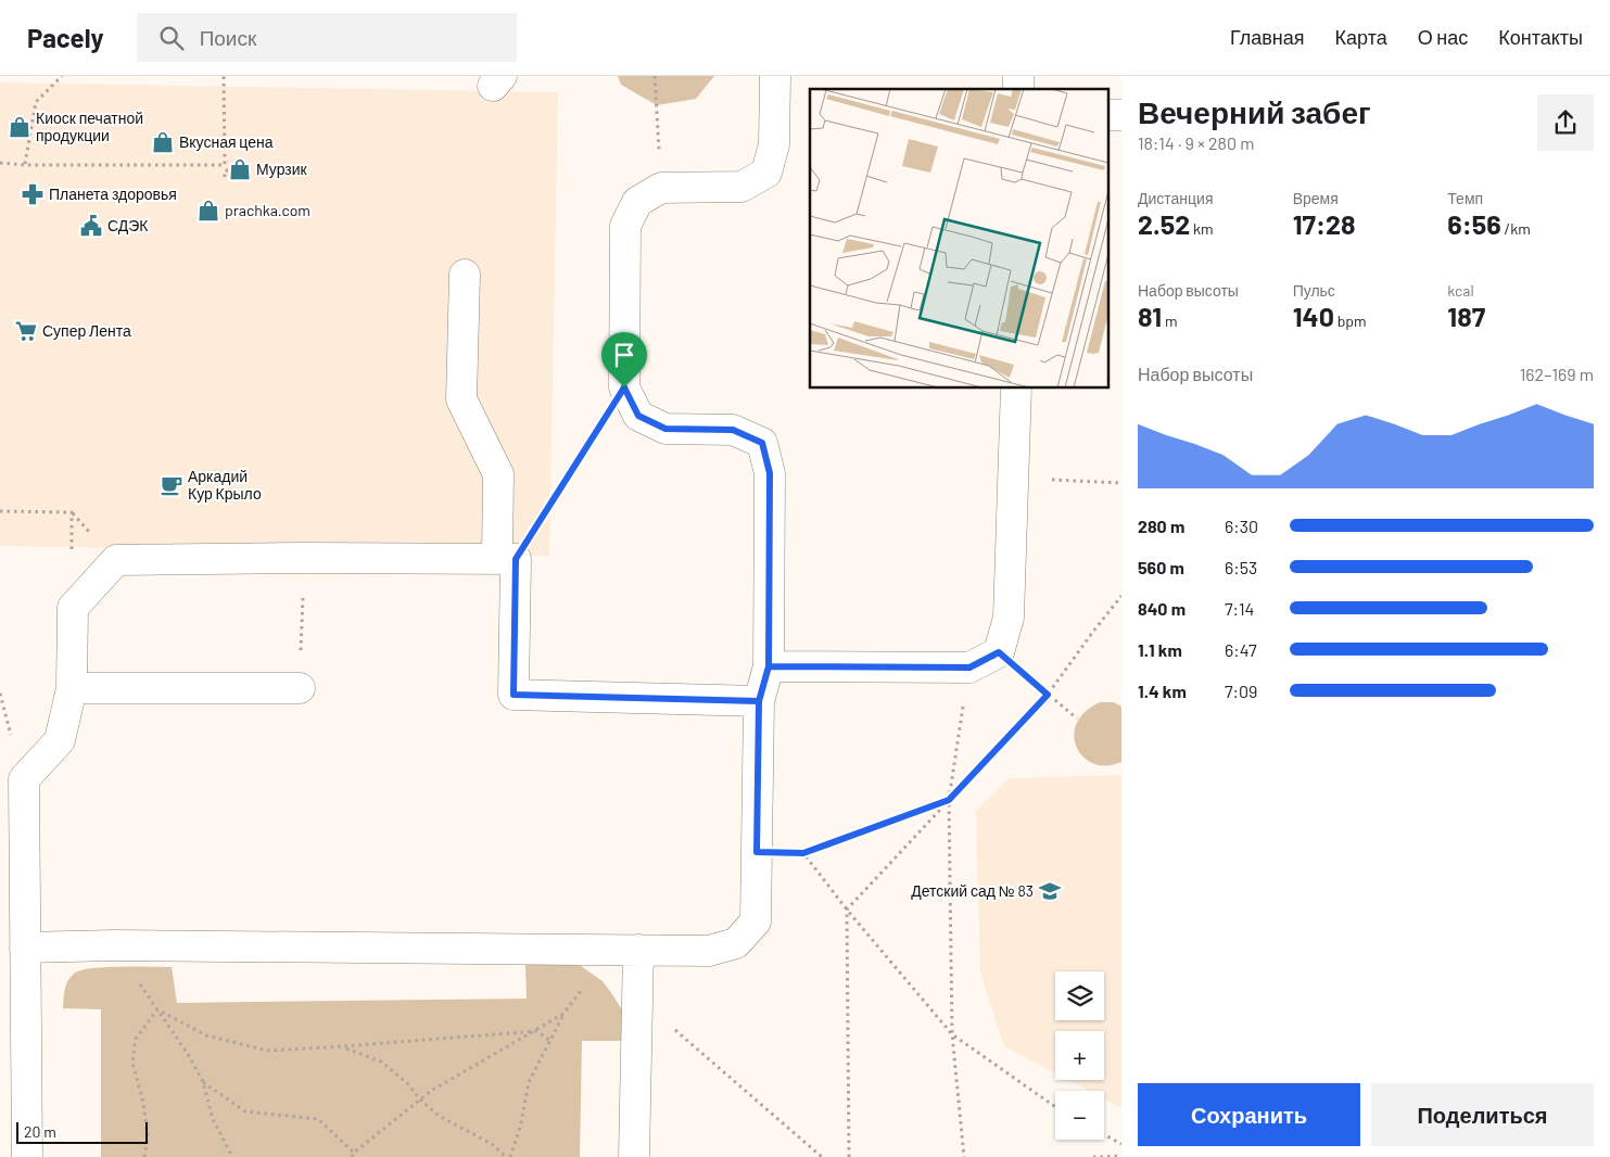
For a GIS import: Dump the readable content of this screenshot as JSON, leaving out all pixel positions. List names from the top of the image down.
{
  "places": {
    "shop": [
      "Киоск печатной продукции",
      "Вкусная цена",
      "Мурзик",
      "prachka.com"
    ],
    "pharmacy": ["Планета здоровья"],
    "public building": ["СДЭК"],
    "supermarket": ["Супер Лента"],
    "cafe": ["Аркадий Кур Крыло"],
    "school or university": ["Детский сад № 83"]
  },
  "scale_bar": "20 m",
  "page": {
    "header": "Pacely",
    "search": "Поиск",
    "nav": [
      "Главная",
      "Карта",
      "О нас",
      "Контакты"
    ],
    "heading": ["Вечерний забег", "18:14 · 9 × 280 m"],
    "stats": [
      ["Дистанция", "2.52 km"],
      ["Время", "17:28"],
      ["Темп", "6:56 /km"],
      ["Набор высоты", "81 m"],
      ["Пульс", "140 bpm"],
      ["kcal", "187"]
    ],
    "chart": ["Набор высоты", "162–169 m"],
    "list": [
      {
        "name": "280 m",
        "note": "6:30"
      },
      {
        "name": "560 m",
        "note": "6:53"
      },
      {
        "name": "840 m",
        "note": "7:14"
      },
      {
        "name": "1.1 km",
        "note": "6:47"
      },
      {
        "name": "1.4 km",
        "note": "7:09"
      }
    ],
    "map_buttons": ["+", "−"],
    "buttons": ["Сохранить", "Поделиться"],
    "scale": "20 m"
  }
}
